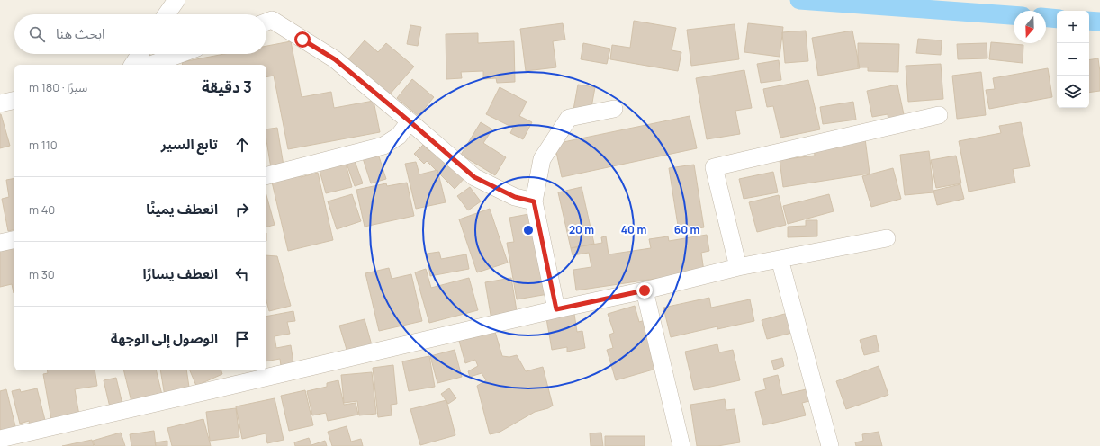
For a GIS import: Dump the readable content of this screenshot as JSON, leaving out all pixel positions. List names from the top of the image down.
{
  "north": "bottom",
  "page": {
    "map_buttons": ["+", "−"],
    "search": "ابحث هنا",
    "heading": ["3 دقيقة", "سيرًا · 180 m"],
    "list": [
      ["تابع السير", "110 m"],
      ["انعطف يمينًا", "40 m"],
      ["انعطف يسارًا", "30 m"],
      "الوصول إلى الوجهة"
    ]
  },
  "rings": ["20 m", "40 m", "60 m"]
}
